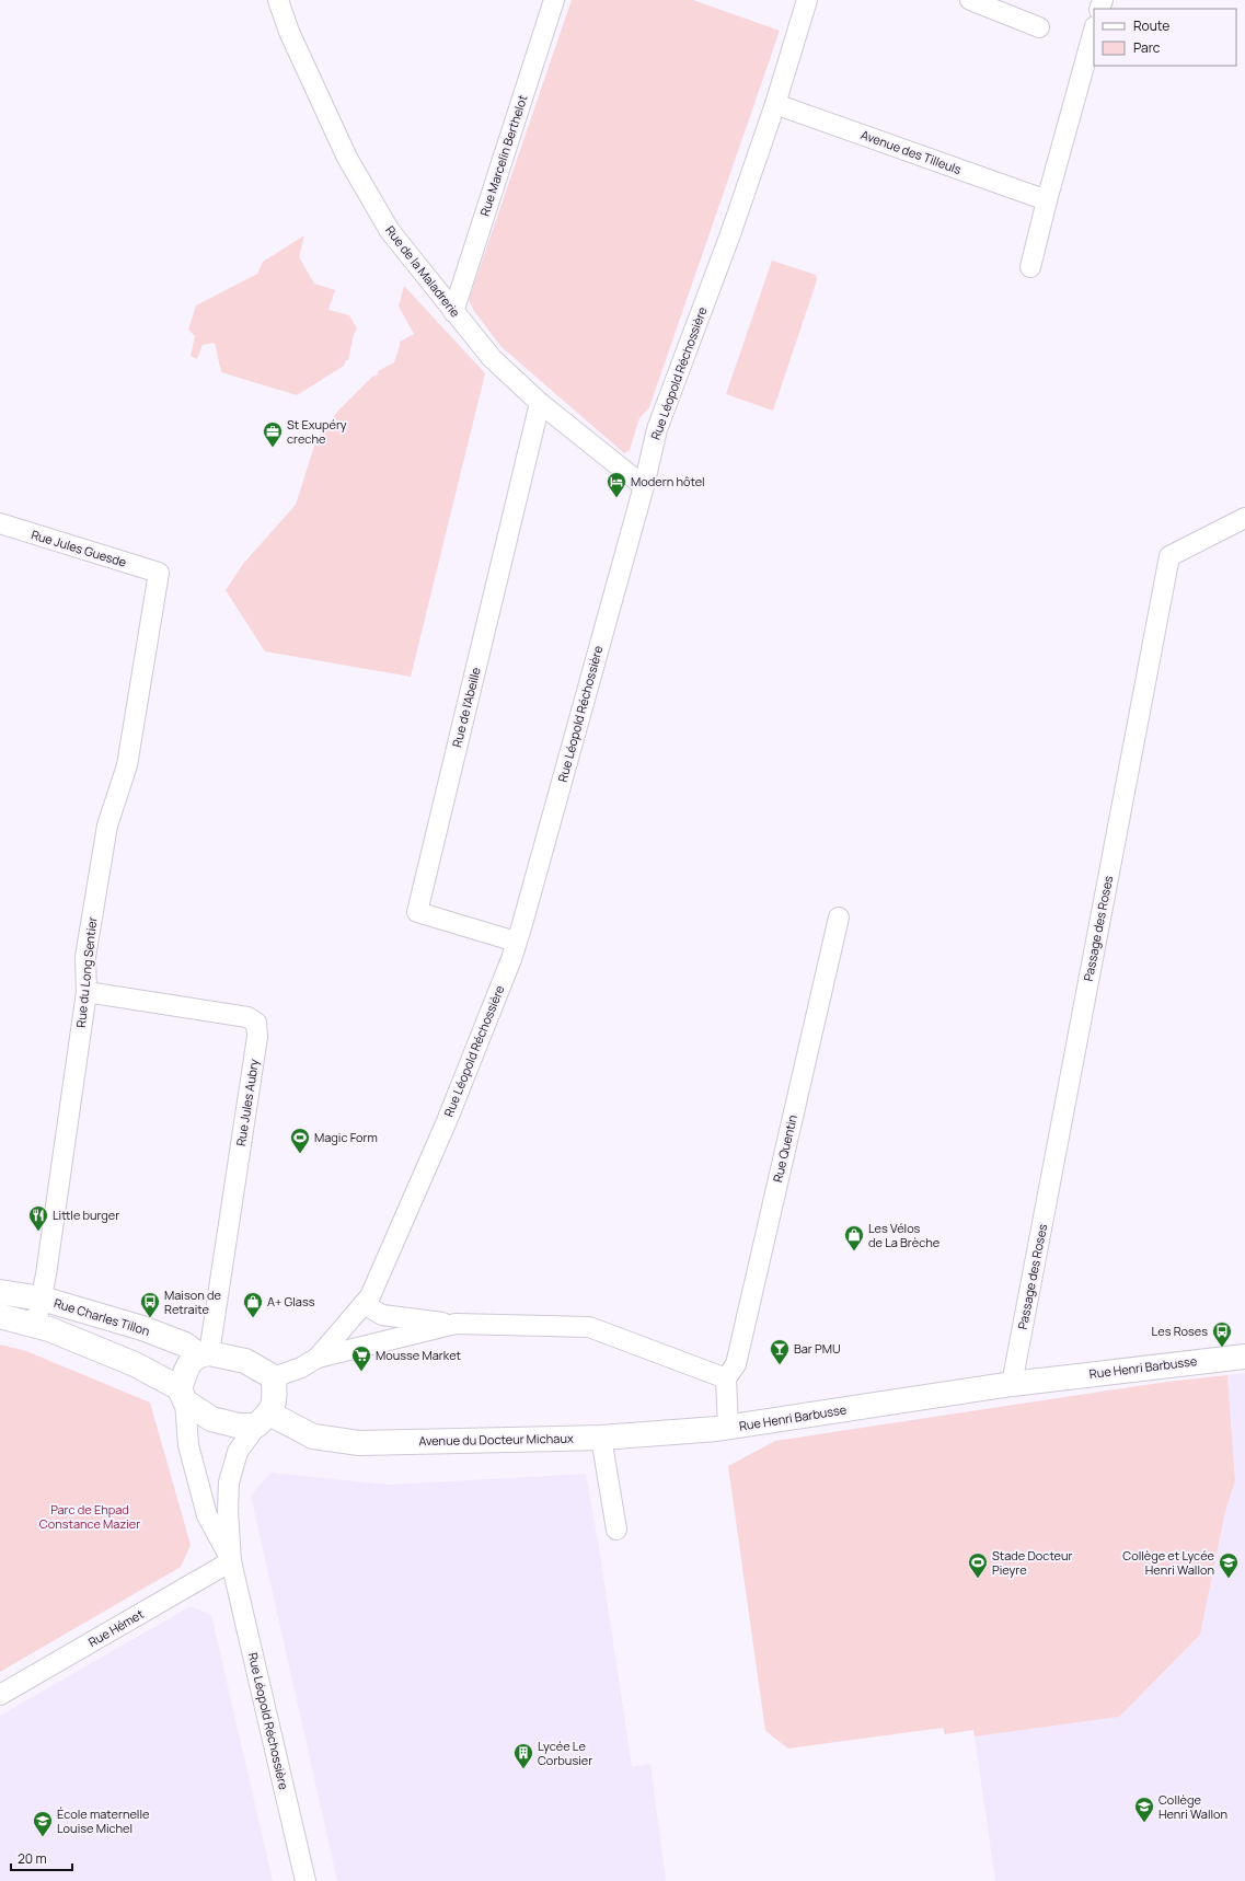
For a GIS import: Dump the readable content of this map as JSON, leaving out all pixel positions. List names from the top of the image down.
{
  "streets": {
    "street": [
      "Avenue des Tilleuls",
      "Rue Marcelin Berthelot",
      "Rue de la Maladrerie",
      "Rue Léopold Réchossière",
      "Rue Jules Guesde",
      "Rue de l'Abeille",
      "Passage des Roses",
      "Rue du Long Sentier",
      "Rue Jules Aubry",
      "Rue Quentin",
      "Rue Charles Tillon",
      "Rue Henri Barbusse",
      "Avenue du Docteur Michaux",
      "Rue Hémet"
    ]
  },
  "crossings": [
    ["Avenue des Tilleuls", "Rue Léopold Réchossière"],
    ["Rue Marcelin Berthelot", "Rue de la Maladrerie"],
    ["Rue de la Maladrerie", "Rue Léopold Réchossière"],
    ["Rue de la Maladrerie", "Rue de l'Abeille"],
    ["Rue Léopold Réchossière", "Rue de l'Abeille"],
    ["Rue Léopold Réchossière", "Rue Jules Aubry"],
    ["Rue Léopold Réchossière", "Rue Charles Tillon"],
    ["Rue Léopold Réchossière", "Avenue du Docteur Michaux"],
    ["Rue Léopold Réchossière", "Rue Hémet"],
    ["Rue Jules Guesde", "Rue du Long Sentier"],
    ["Passage des Roses", "Rue Henri Barbusse"],
    ["Rue du Long Sentier", "Rue Jules Aubry"],
    ["Rue du Long Sentier", "Rue Charles Tillon"],
    ["Rue Jules Aubry", "Rue Charles Tillon"],
    ["Rue Jules Aubry", "Avenue du Docteur Michaux"],
    ["Rue Quentin", "Rue Henri Barbusse"],
    ["Rue Charles Tillon", "Avenue du Docteur Michaux"],
    ["Rue Henri Barbusse", "Avenue du Docteur Michaux"]
  ],
  "parks": ["Parc de Ehpad Constance Mazier"],
  "places": {
    "office": ["St Exupéry creche"],
    "hotel": ["Modern hôtel"],
    "sports": ["Magic Form", "Stade Docteur Pieyre"],
    "restaurant": ["Little burger"],
    "shop": ["Les Vélos de La Brèche", "A+ Glass"],
    "bus stop": ["Maison de Retraite", "Les Roses"],
    "bar": ["Bar PMU"],
    "supermarket": ["Mousse Market"],
    "school or university": ["Collège et Lycée Henri Wallon", "Collège Henri Wallon", "École maternelle Louise Michel"],
    "building": ["Lycée Le Corbusier"]
  },
  "legend": ["Route", "Parc"],
  "scale_bar": "20 m"
}
